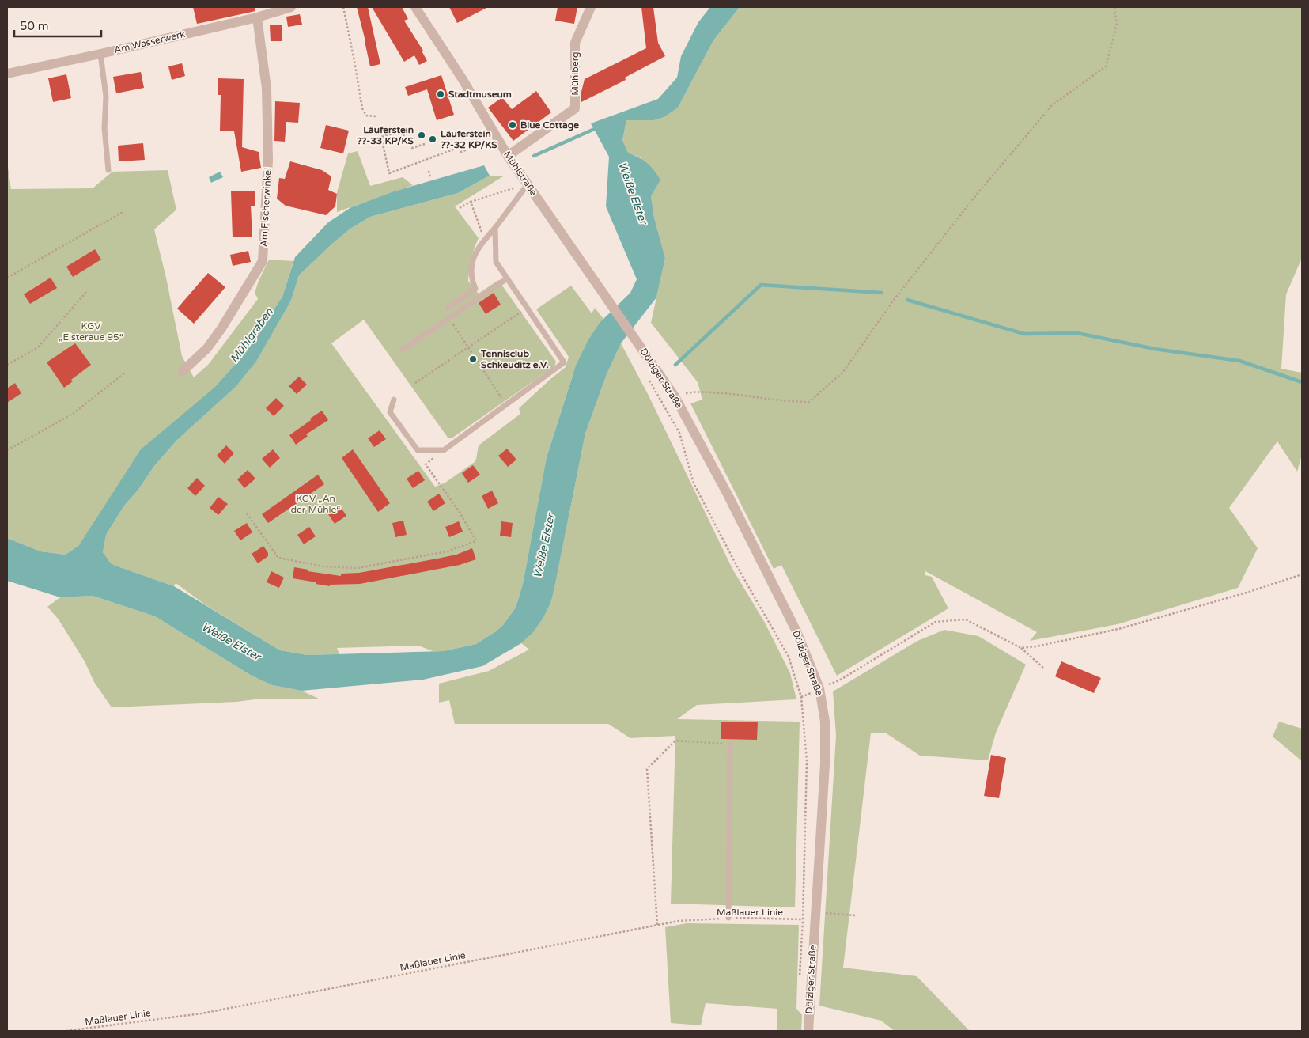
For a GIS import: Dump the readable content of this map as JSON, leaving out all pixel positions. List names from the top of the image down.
{
  "streets": {
    "street": [
      "Am Wasserwerk",
      "Mühlberg",
      "Mühlstraße",
      "Am Fischerwinkel",
      "Dölziger Straße"
    ],
    "path": ["Maßlauer Linie"]
  },
  "crossings": [
    ["Am Wasserwerk", "Am Fischerwinkel"],
    ["Mühlberg", "Mühlstraße"],
    ["Mühlstraße", "Dölziger Straße"]
  ],
  "water": ["Weiße Elster", "Mühlgraben"],
  "parks": ["KGV „Elsteraue 95“", "KGV „An der Mühle“"],
  "places": [
    "Stadtmuseum",
    "Blue Cottage",
    "Läuferstein ??-33 KP/KS",
    "Läuferstein ??-32 KP/KS",
    "Tennisclub Schkeuditz e.V."
  ],
  "scale_bar": "50 m"
}
